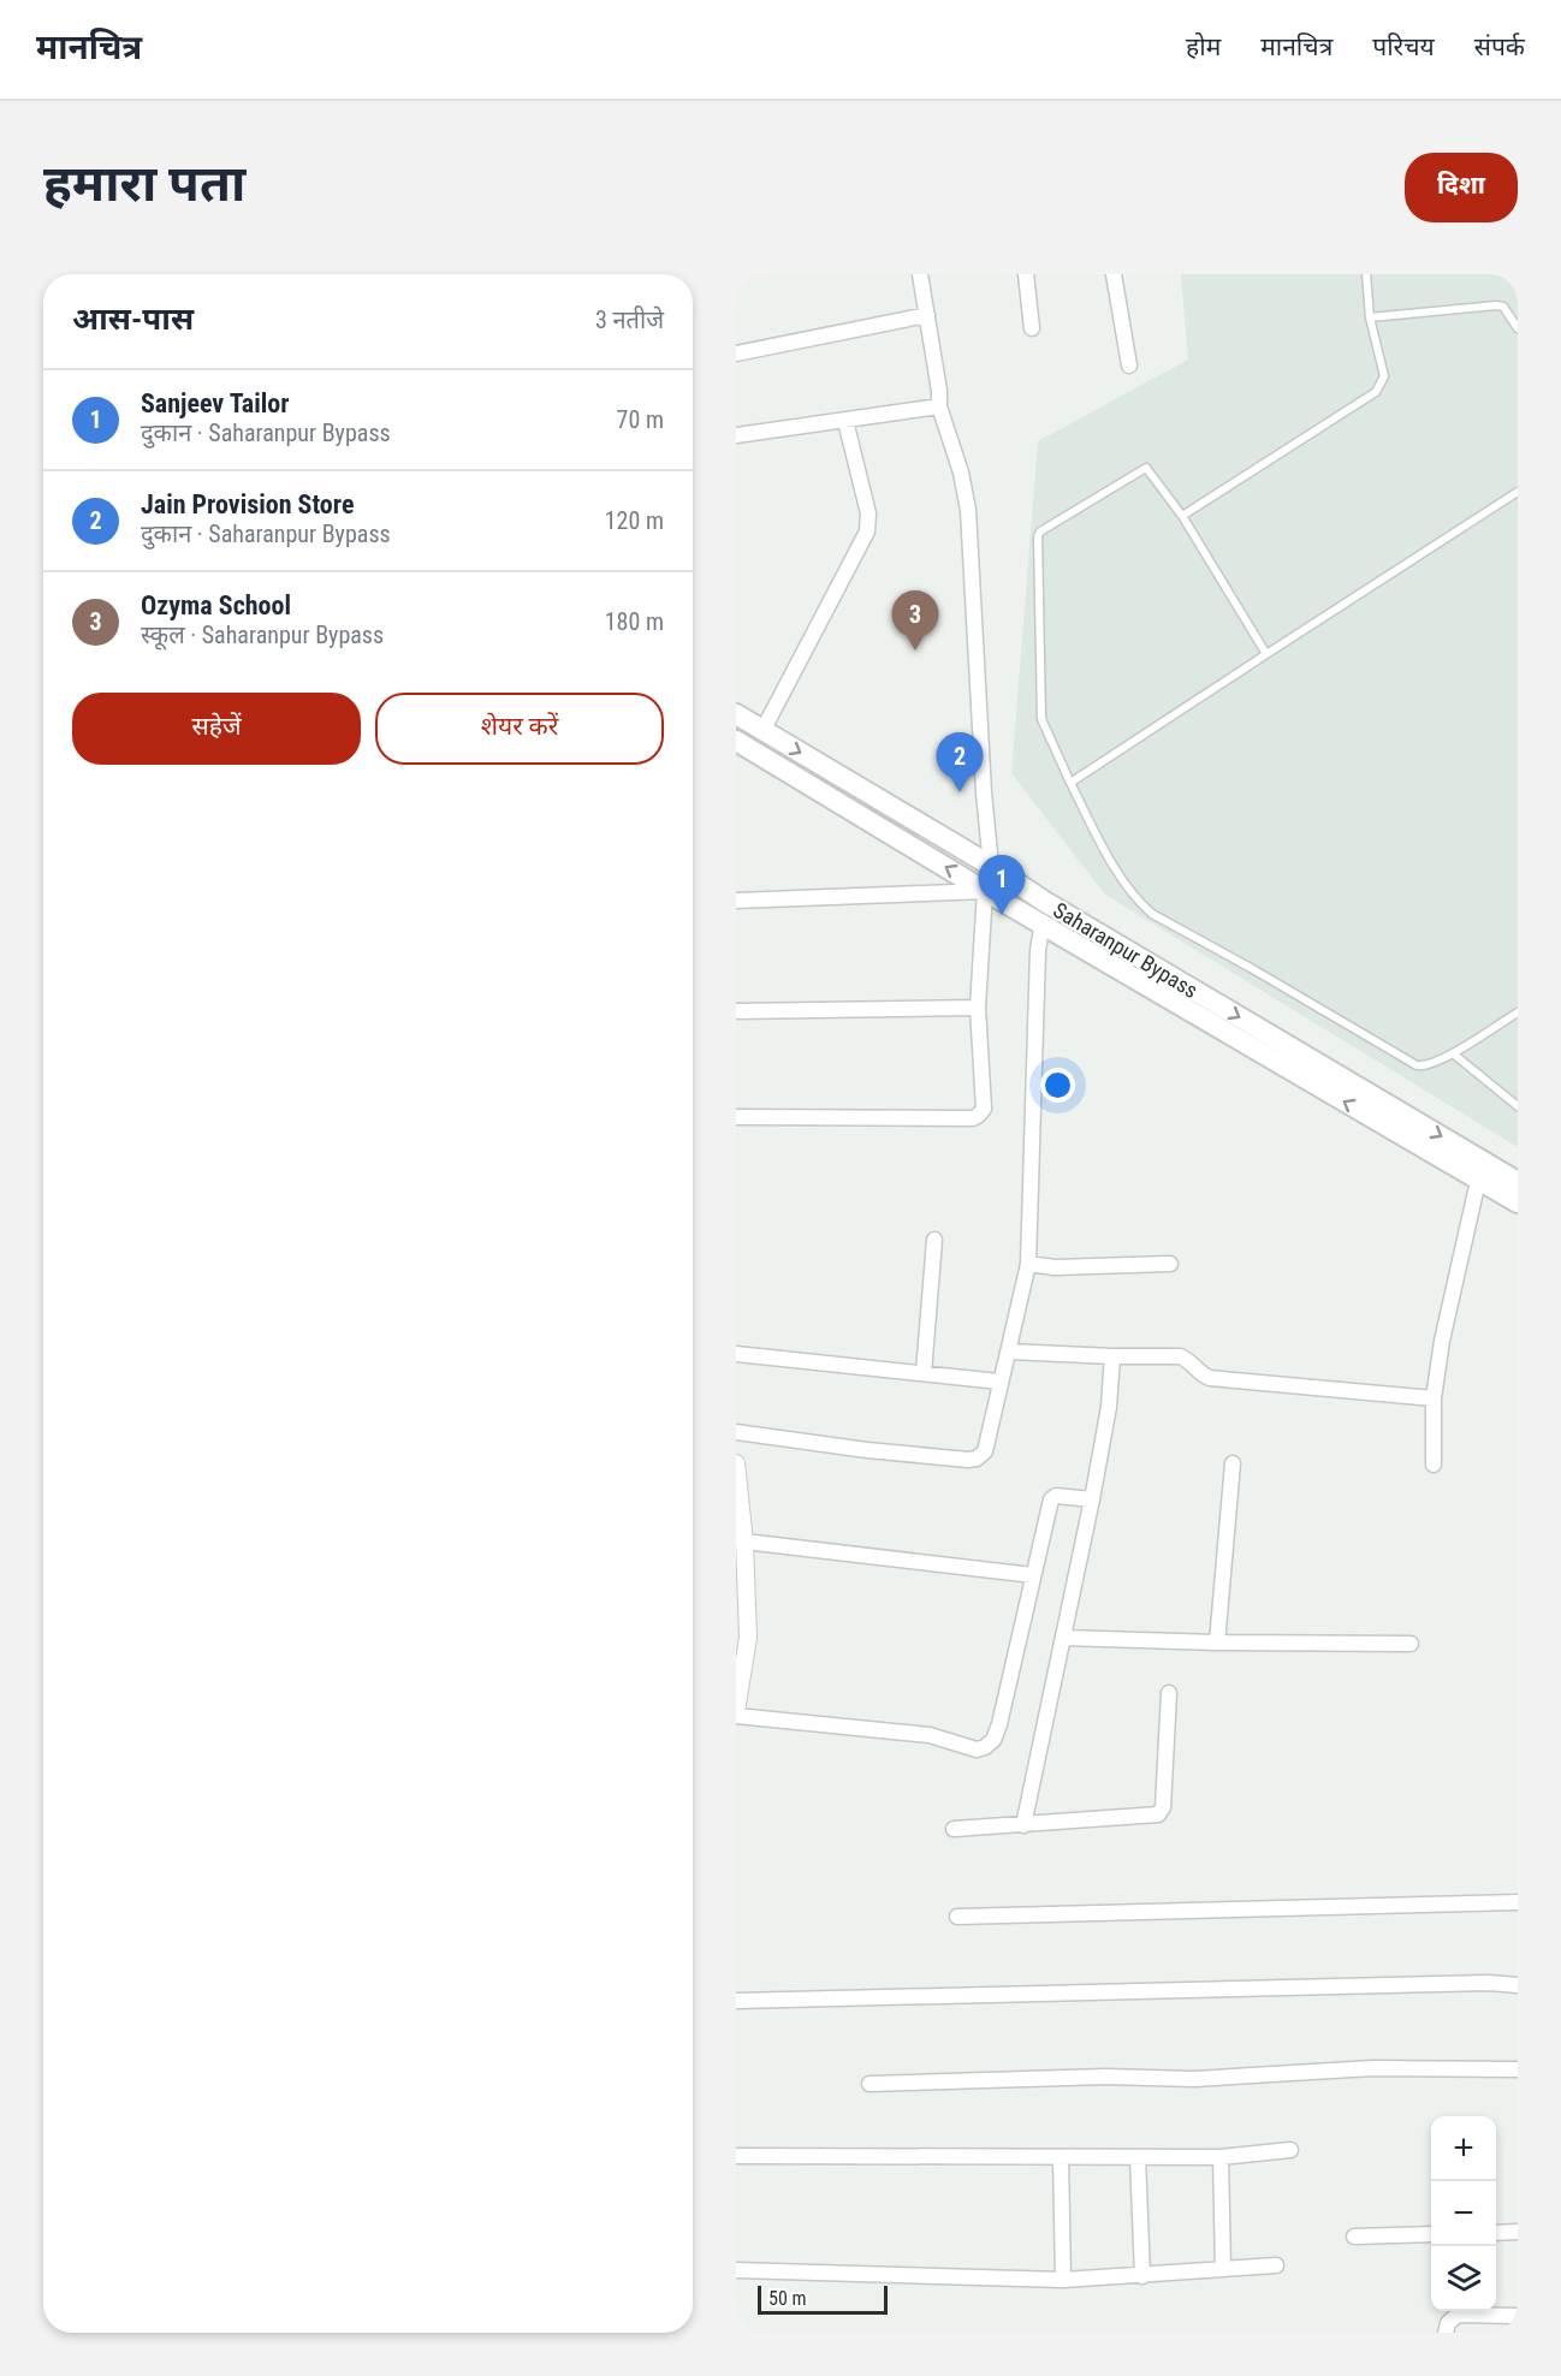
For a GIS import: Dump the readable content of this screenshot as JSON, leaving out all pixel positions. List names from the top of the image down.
{
  "streets": {
    "main road": ["Saharanpur Bypass"]
  },
  "scale_bar": "50 m",
  "page": {
    "header": "मानचित्र",
    "nav": [
      "होम",
      "मानचित्र",
      "परिचय",
      "संपर्क"
    ],
    "buttons": [
      "दिशा",
      ["सहेजें", "शेयर करें"]
    ],
    "title": "हमारा पता",
    "heading": ["आस-पास", "3 नतीजे"],
    "list": [
      {
        "mark": "1",
        "name": "Sanjeev Tailor",
        "note": "दुकान · Saharanpur Bypass",
        "value": "70 m"
      },
      {
        "mark": "2",
        "name": "Jain Provision Store",
        "note": "दुकान · Saharanpur Bypass",
        "value": "120 m"
      },
      {
        "mark": "3",
        "name": "Ozyma School",
        "note": "स्कूल · Saharanpur Bypass",
        "value": "180 m"
      }
    ],
    "pins": ["3", "2", "1"],
    "map_buttons": ["+", "−"],
    "scale": "50 m"
  }
}
